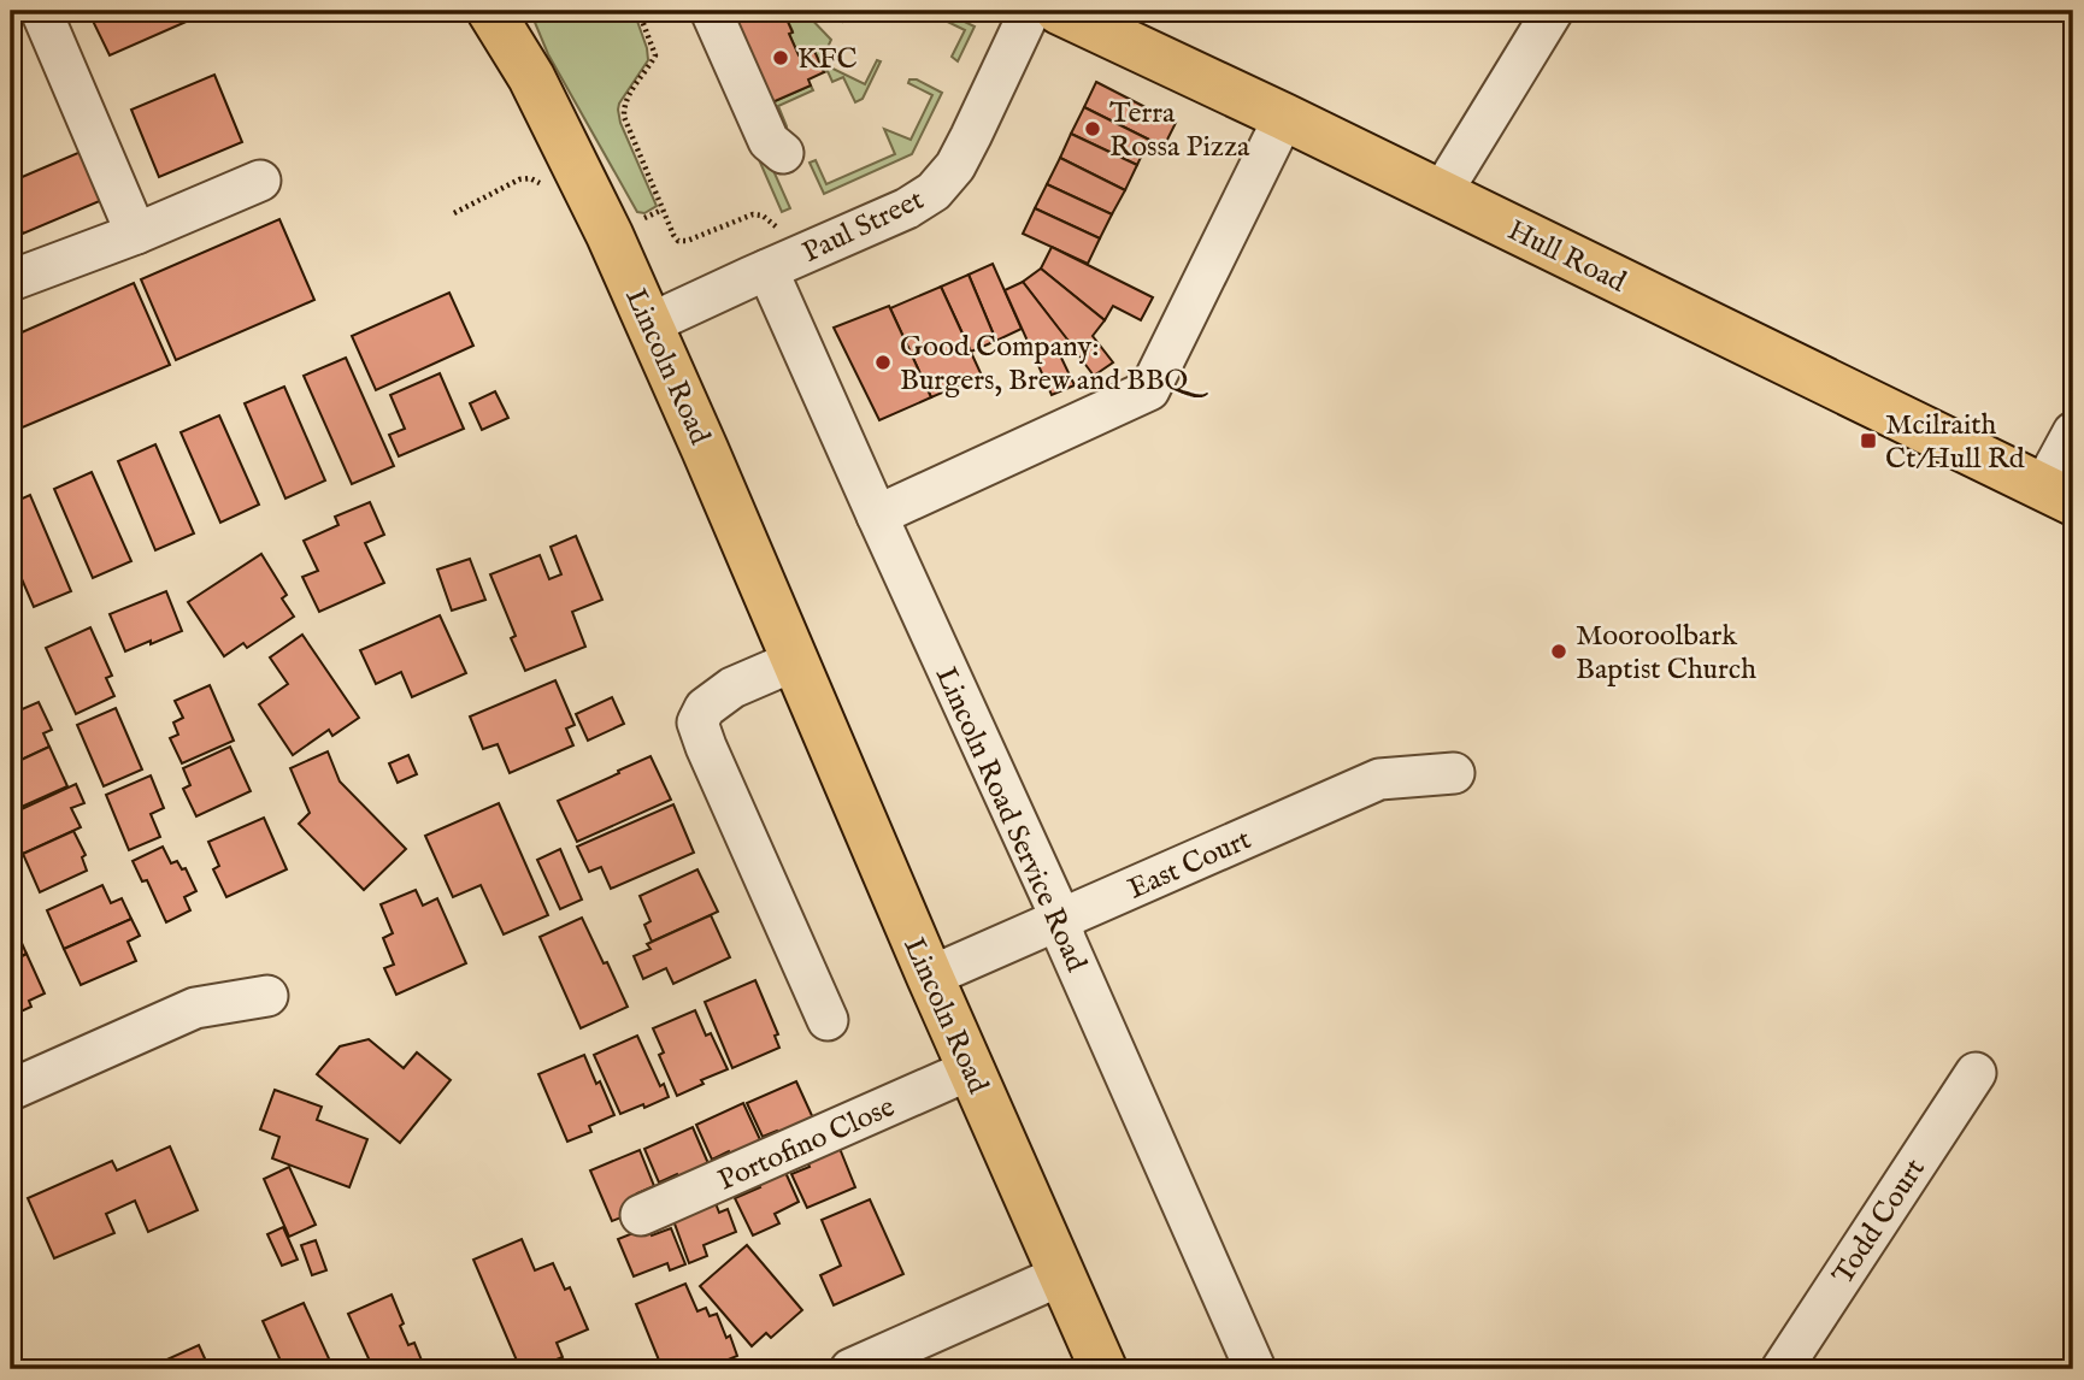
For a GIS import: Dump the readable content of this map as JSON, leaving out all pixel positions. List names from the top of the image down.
{
  "streets": {
    "main road": ["Hull Road", "Lincoln Road"],
    "street": [
      "Paul Street",
      "Lincoln Road Service Road",
      "East Court",
      "Portofino Close",
      "Todd Court"
    ]
  },
  "crossings": [
    ["Paul Street", "Lincoln Road"],
    ["Paul Street", "Lincoln Road Service Road"],
    ["Lincoln Road", "East Court"],
    ["Lincoln Road", "Portofino Close"],
    ["Lincoln Road Service Road", "East Court"]
  ],
  "places": {
    "other": [
      "KFC",
      "Terra Rossa Pizza",
      "Good Company: Burgers, Brew and BBQ",
      "Mooroolbark Baptist Church"
    ],
    "transit": ["Mcilraith Ct/Hull Rd"]
  }
}
